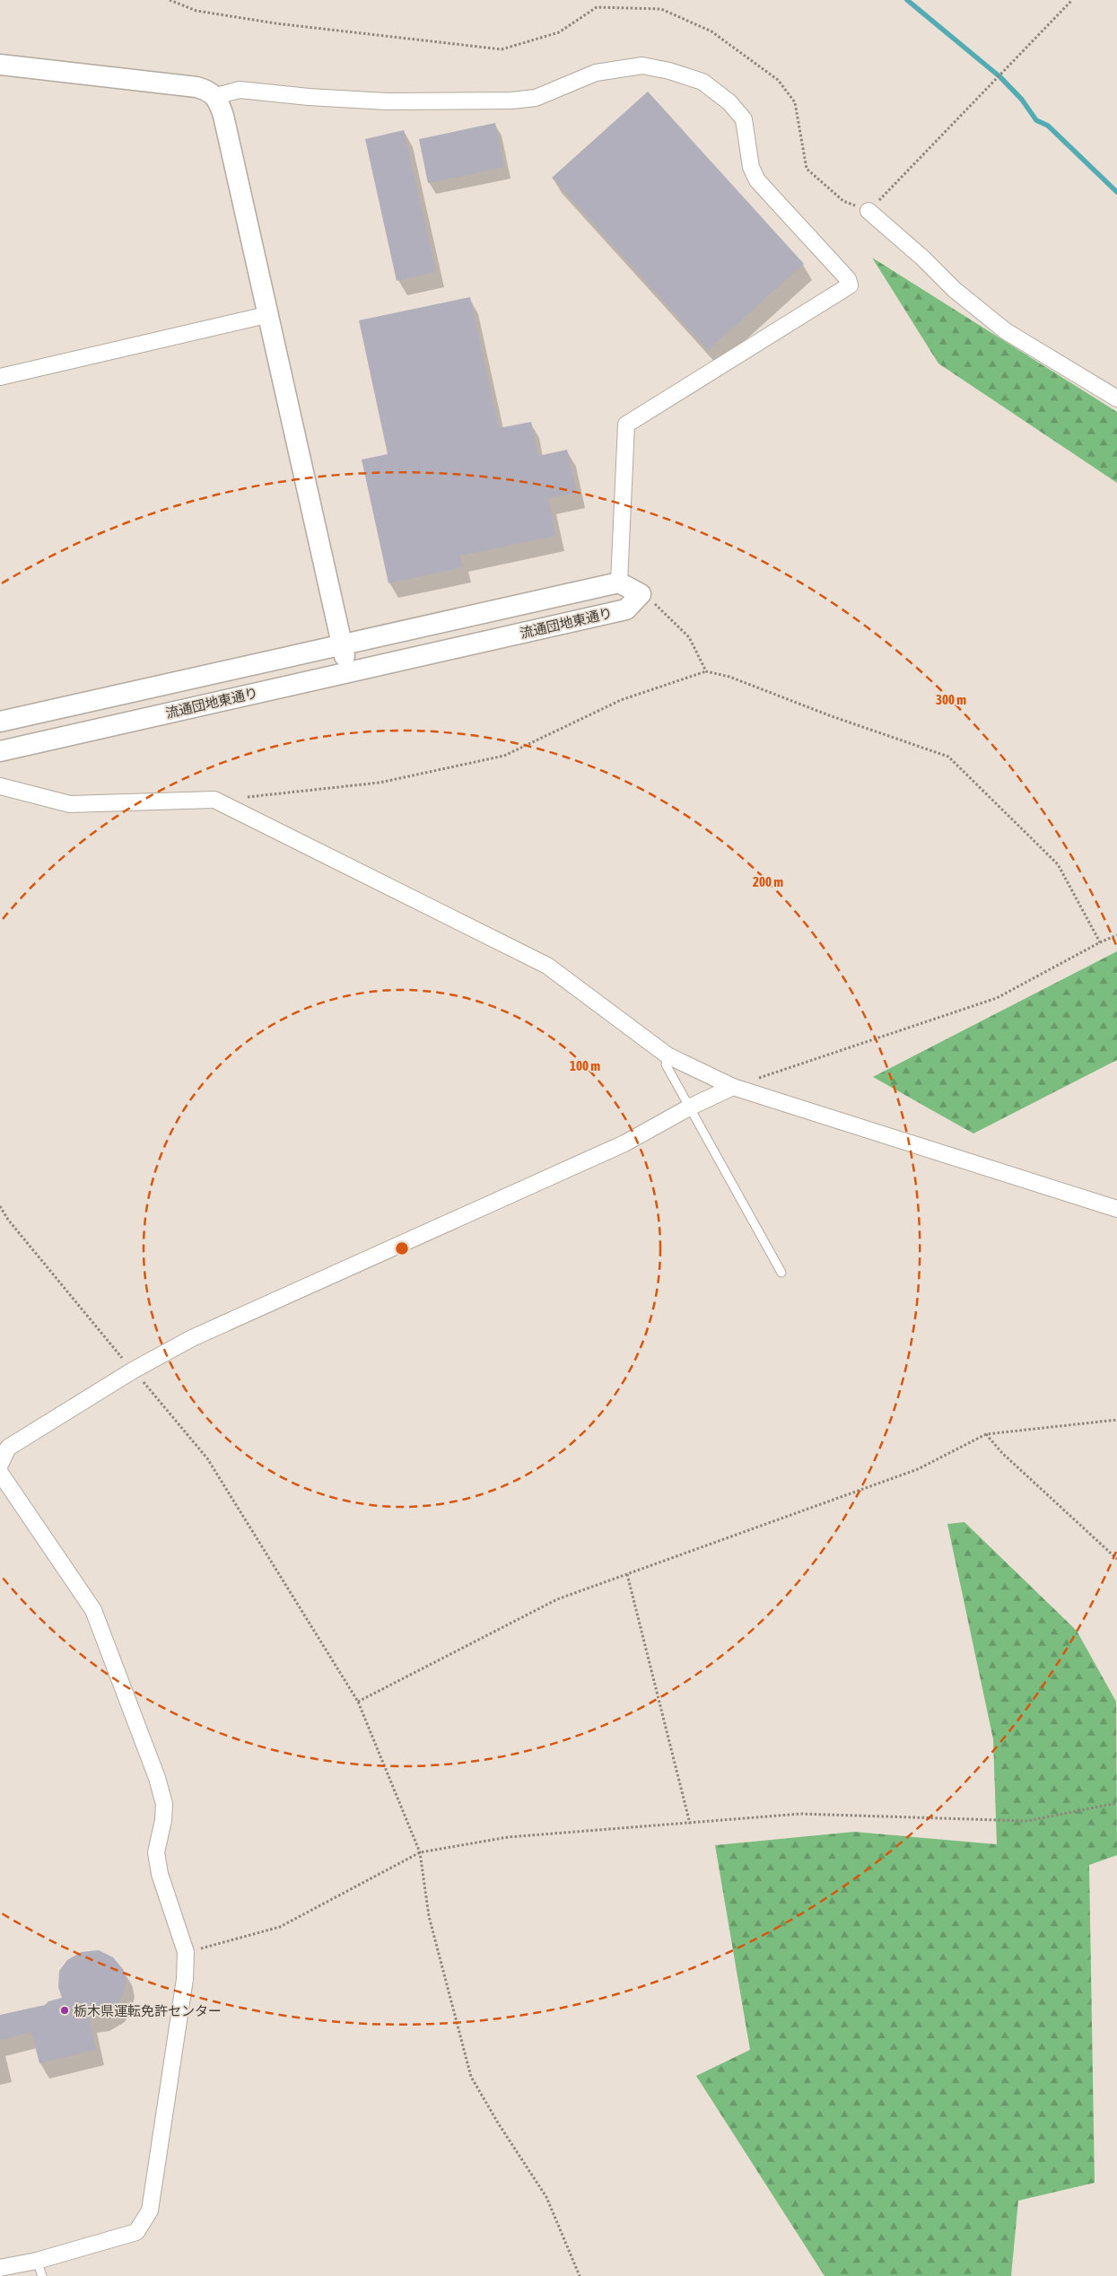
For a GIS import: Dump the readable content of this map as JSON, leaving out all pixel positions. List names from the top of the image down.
{
  "streets": {
    "street": ["流通団地東通り"]
  },
  "places": ["栃木県運転免許センター"],
  "rings": ["300 m", "200 m", "100 m"]
}
